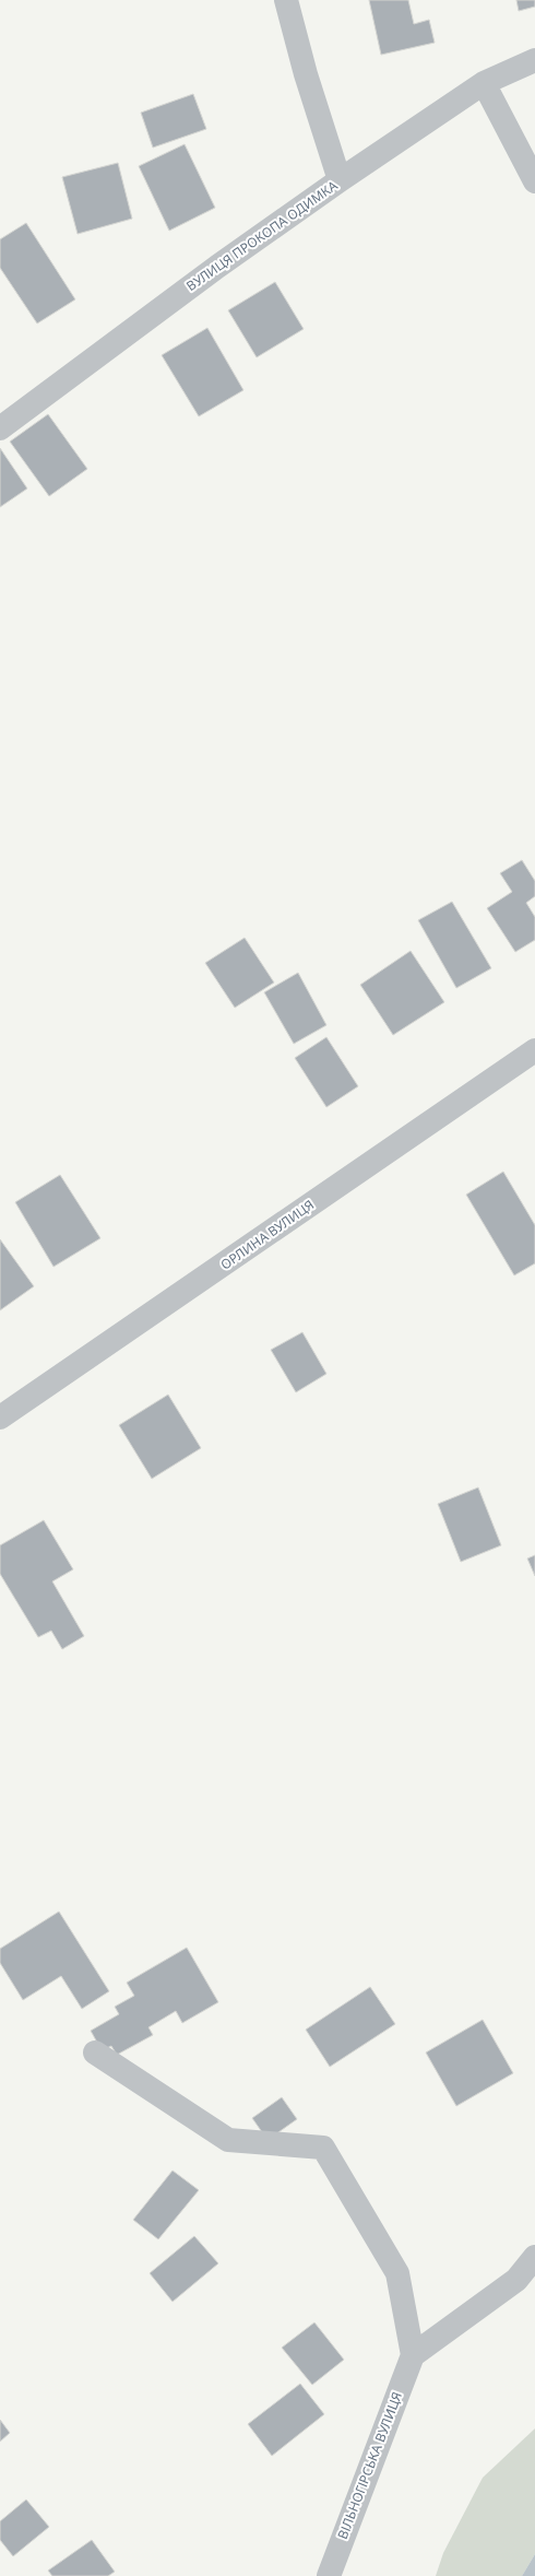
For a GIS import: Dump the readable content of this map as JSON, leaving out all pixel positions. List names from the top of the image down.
{
  "streets": {
    "street": ["ВУЛИЦЯ ПРОКОПА ОДИМКА", "ОРЛИНА ВУЛИЦЯ", "ВІЛЬНОГІРСЬКА ВУЛИЦЯ"]
  }
}
